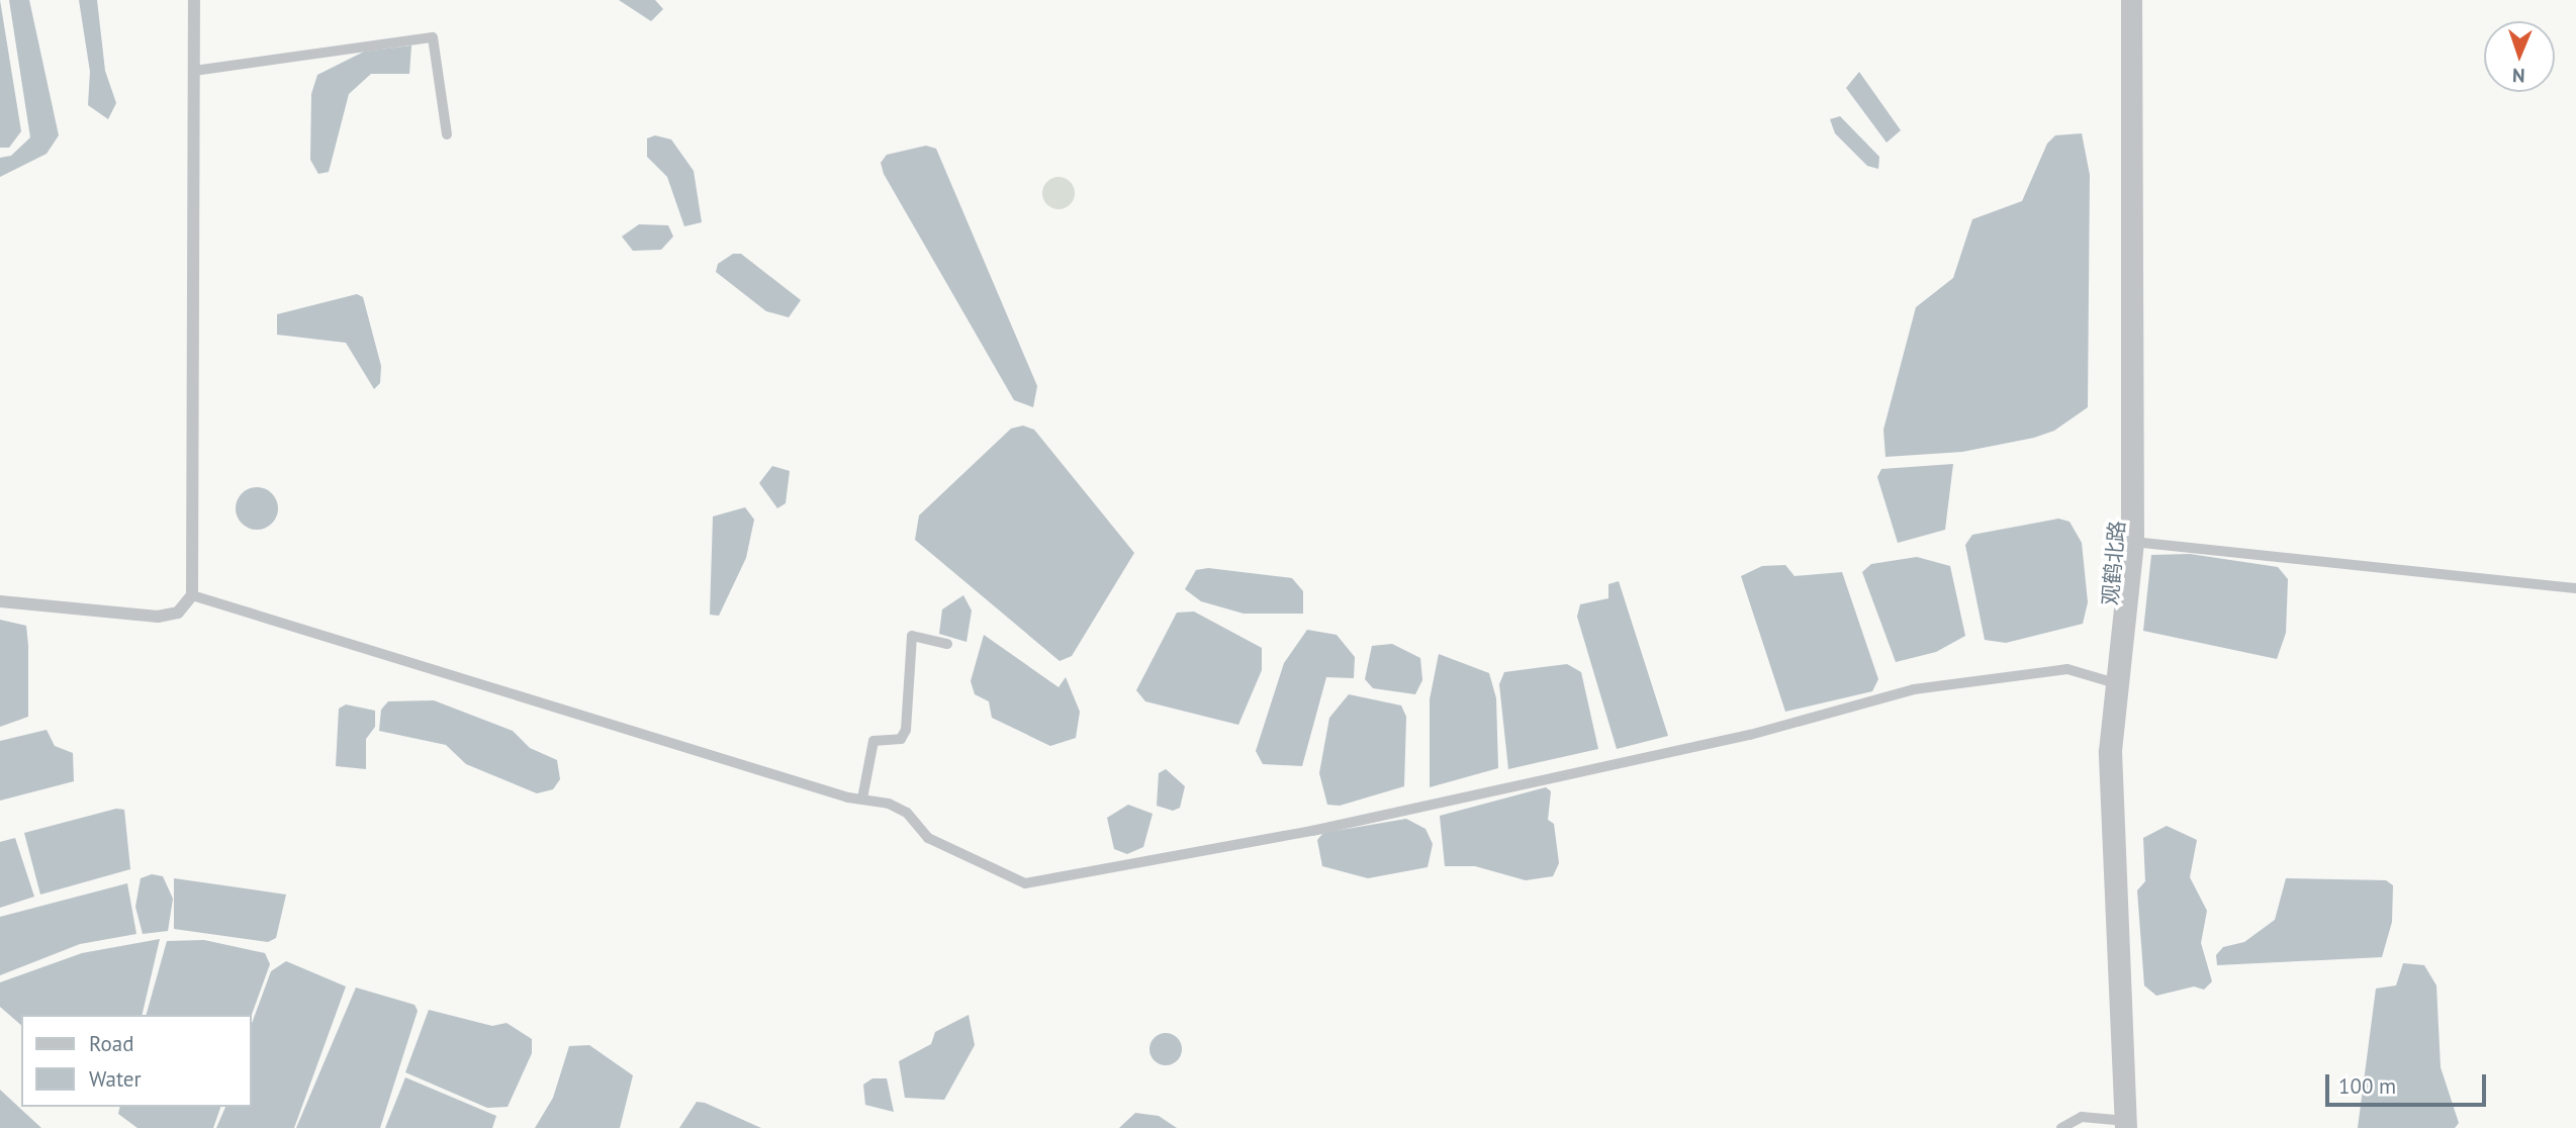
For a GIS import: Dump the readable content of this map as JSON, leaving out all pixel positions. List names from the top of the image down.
{
  "streets": {
    "street": ["观鹤北路"]
  },
  "legend": ["Road", "Water"],
  "scale_bar": "100 m",
  "north": "bottom"
}
